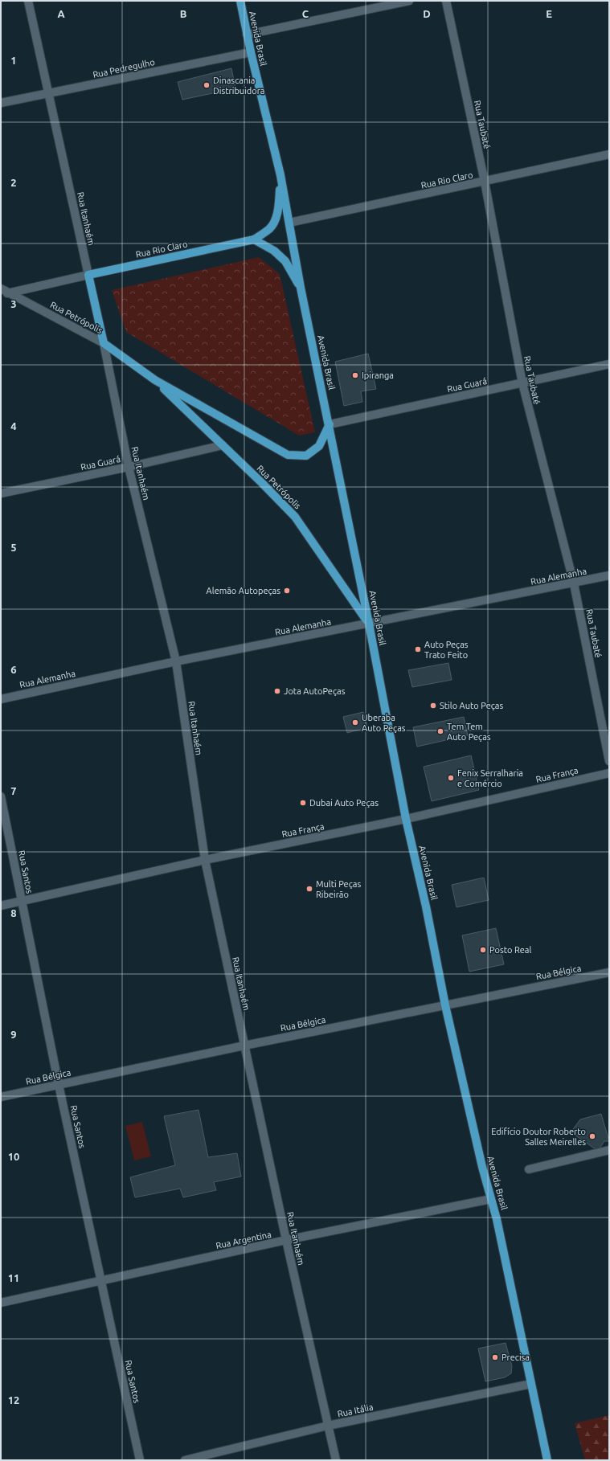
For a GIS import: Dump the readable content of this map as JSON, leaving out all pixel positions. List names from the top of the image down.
{
  "streets": {
    "main road": [
      "Avenida Brasil",
      "Rua Rio Claro",
      "Rua Itanhaém",
      "Rua Petrópolis"
    ],
    "street": [
      "Rua Pedregulho",
      "Rua Taubaté",
      "Rua Guará",
      "Rua Alemanha",
      "Rua França",
      "Rua Santos",
      "Rua Bélgica",
      "Rua Argentina",
      "Rua Itália"
    ]
  },
  "crossings": [
    ["Avenida Brasil", "Rua Pedregulho"],
    ["Avenida Brasil", "Rua Rio Claro"],
    ["Avenida Brasil", "Rua Petrópolis"],
    ["Avenida Brasil", "Rua Guará"],
    ["Avenida Brasil", "Rua Alemanha"],
    ["Avenida Brasil", "Rua França"],
    ["Avenida Brasil", "Rua Bélgica"],
    ["Avenida Brasil", "Rua Argentina"],
    ["Avenida Brasil", "Rua Itália"],
    ["Rua Pedregulho", "Rua Itanhaém"],
    ["Rua Taubaté", "Rua Rio Claro"],
    ["Rua Taubaté", "Rua Guará"],
    ["Rua Taubaté", "Rua Alemanha"],
    ["Rua Rio Claro", "Rua Itanhaém"],
    ["Rua Rio Claro", "Rua Petrópolis"],
    ["Rua Itanhaém", "Rua Petrópolis"],
    ["Rua Itanhaém", "Rua Guará"],
    ["Rua Itanhaém", "Rua Alemanha"],
    ["Rua Itanhaém", "Rua França"],
    ["Rua Itanhaém", "Rua Bélgica"],
    ["Rua Itanhaém", "Rua Argentina"],
    ["Rua Itanhaém", "Rua Itália"],
    ["Rua Petrópolis", "Rua Guará"],
    ["Rua Petrópolis", "Rua Alemanha"],
    ["Rua França", "Rua Santos"],
    ["Rua Santos", "Rua Bélgica"],
    ["Rua Santos", "Rua Argentina"]
  ],
  "places": [
    "Dinascania Distribuidora",
    "Ipiranga",
    "Alemão Autopeças",
    "Auto Peças Trato Feito",
    "Jota AutoPeças",
    "Stilo Auto Peças",
    "Uberaba Auto Peças",
    "Tem Tem Auto Peças",
    "Fenix Serralharia e Comércio",
    "Dubai Auto Peças",
    "Multi Peças Ribeirão",
    "Posto Real",
    "Edifício Doutor Roberto Salles Meirelles",
    "Precisa"
  ],
  "grid": {
    "columns": [
      "A",
      "B",
      "C",
      "D",
      "E"
    ],
    "rows": [
      "1",
      "2",
      "3",
      "4",
      "5",
      "6",
      "7",
      "8",
      "9",
      "10",
      "11",
      "12"
    ]
  }
}
